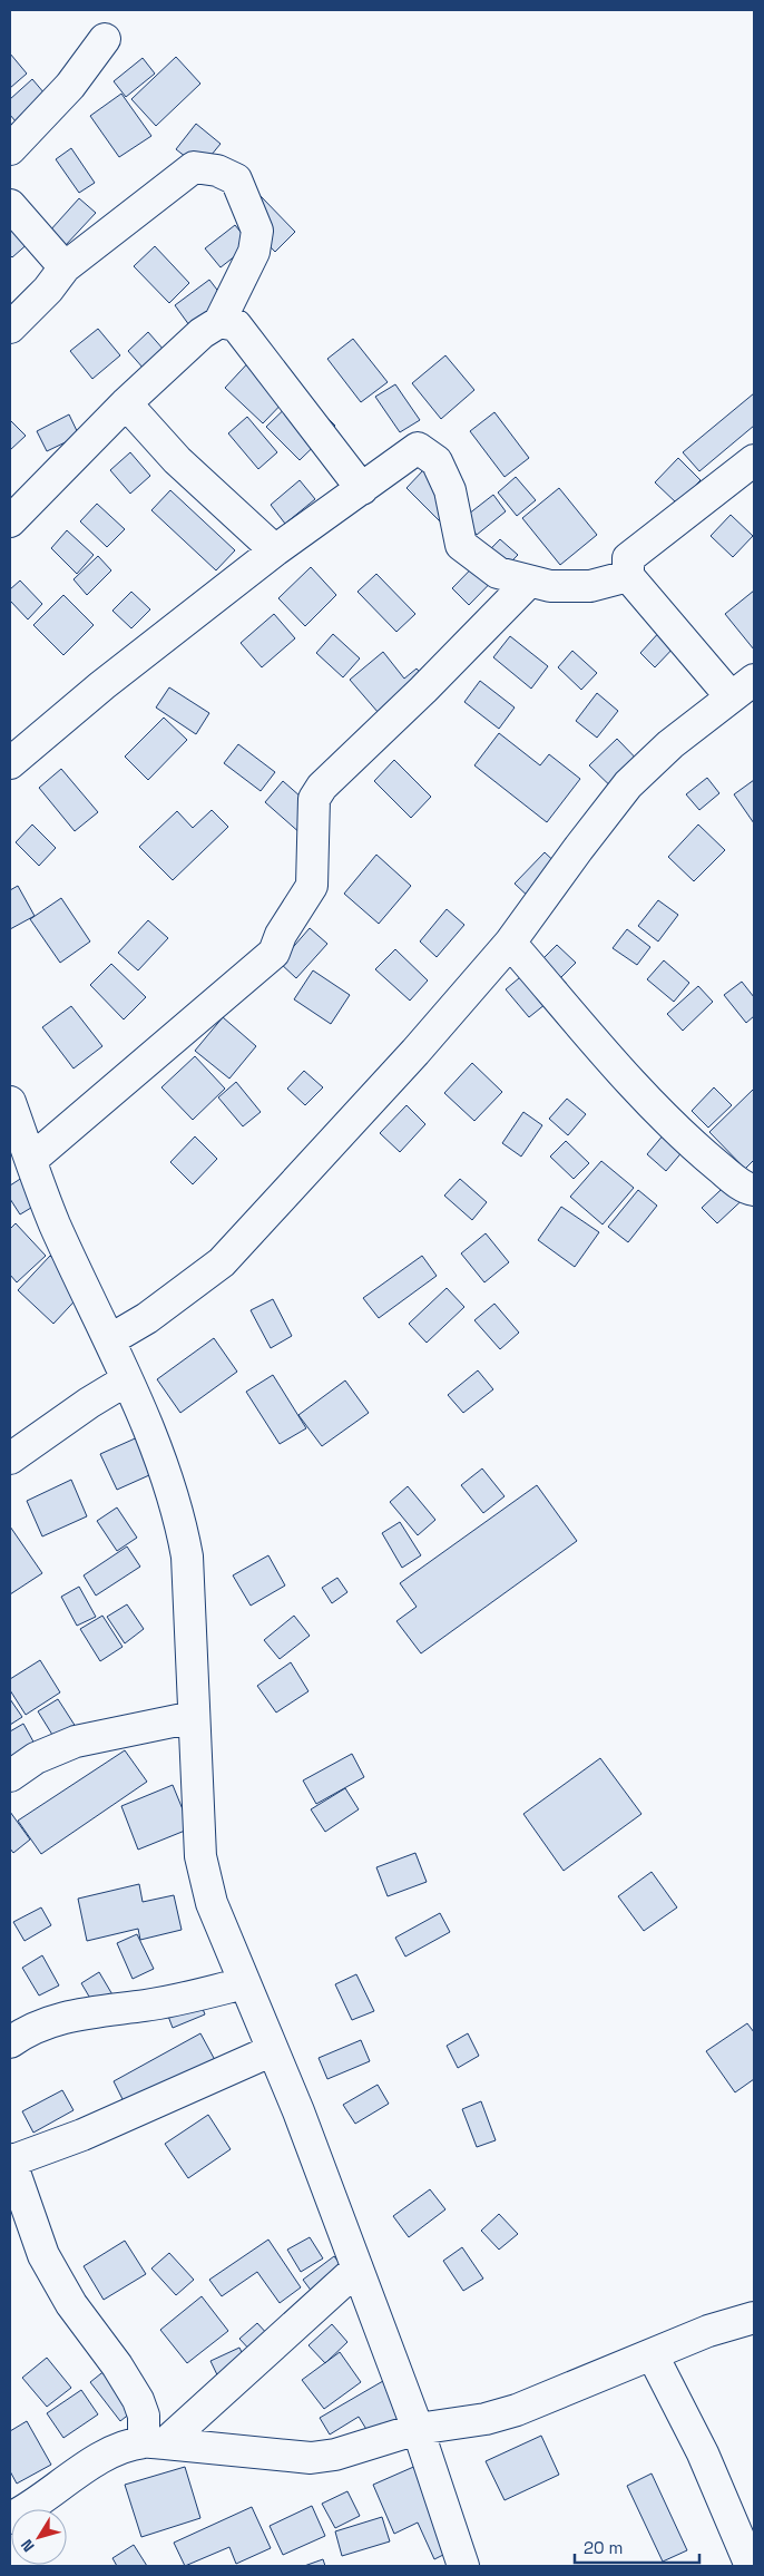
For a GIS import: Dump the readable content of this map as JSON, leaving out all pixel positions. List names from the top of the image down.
{
  "scale_bar": "20 m",
  "north": "bottom left"
}
